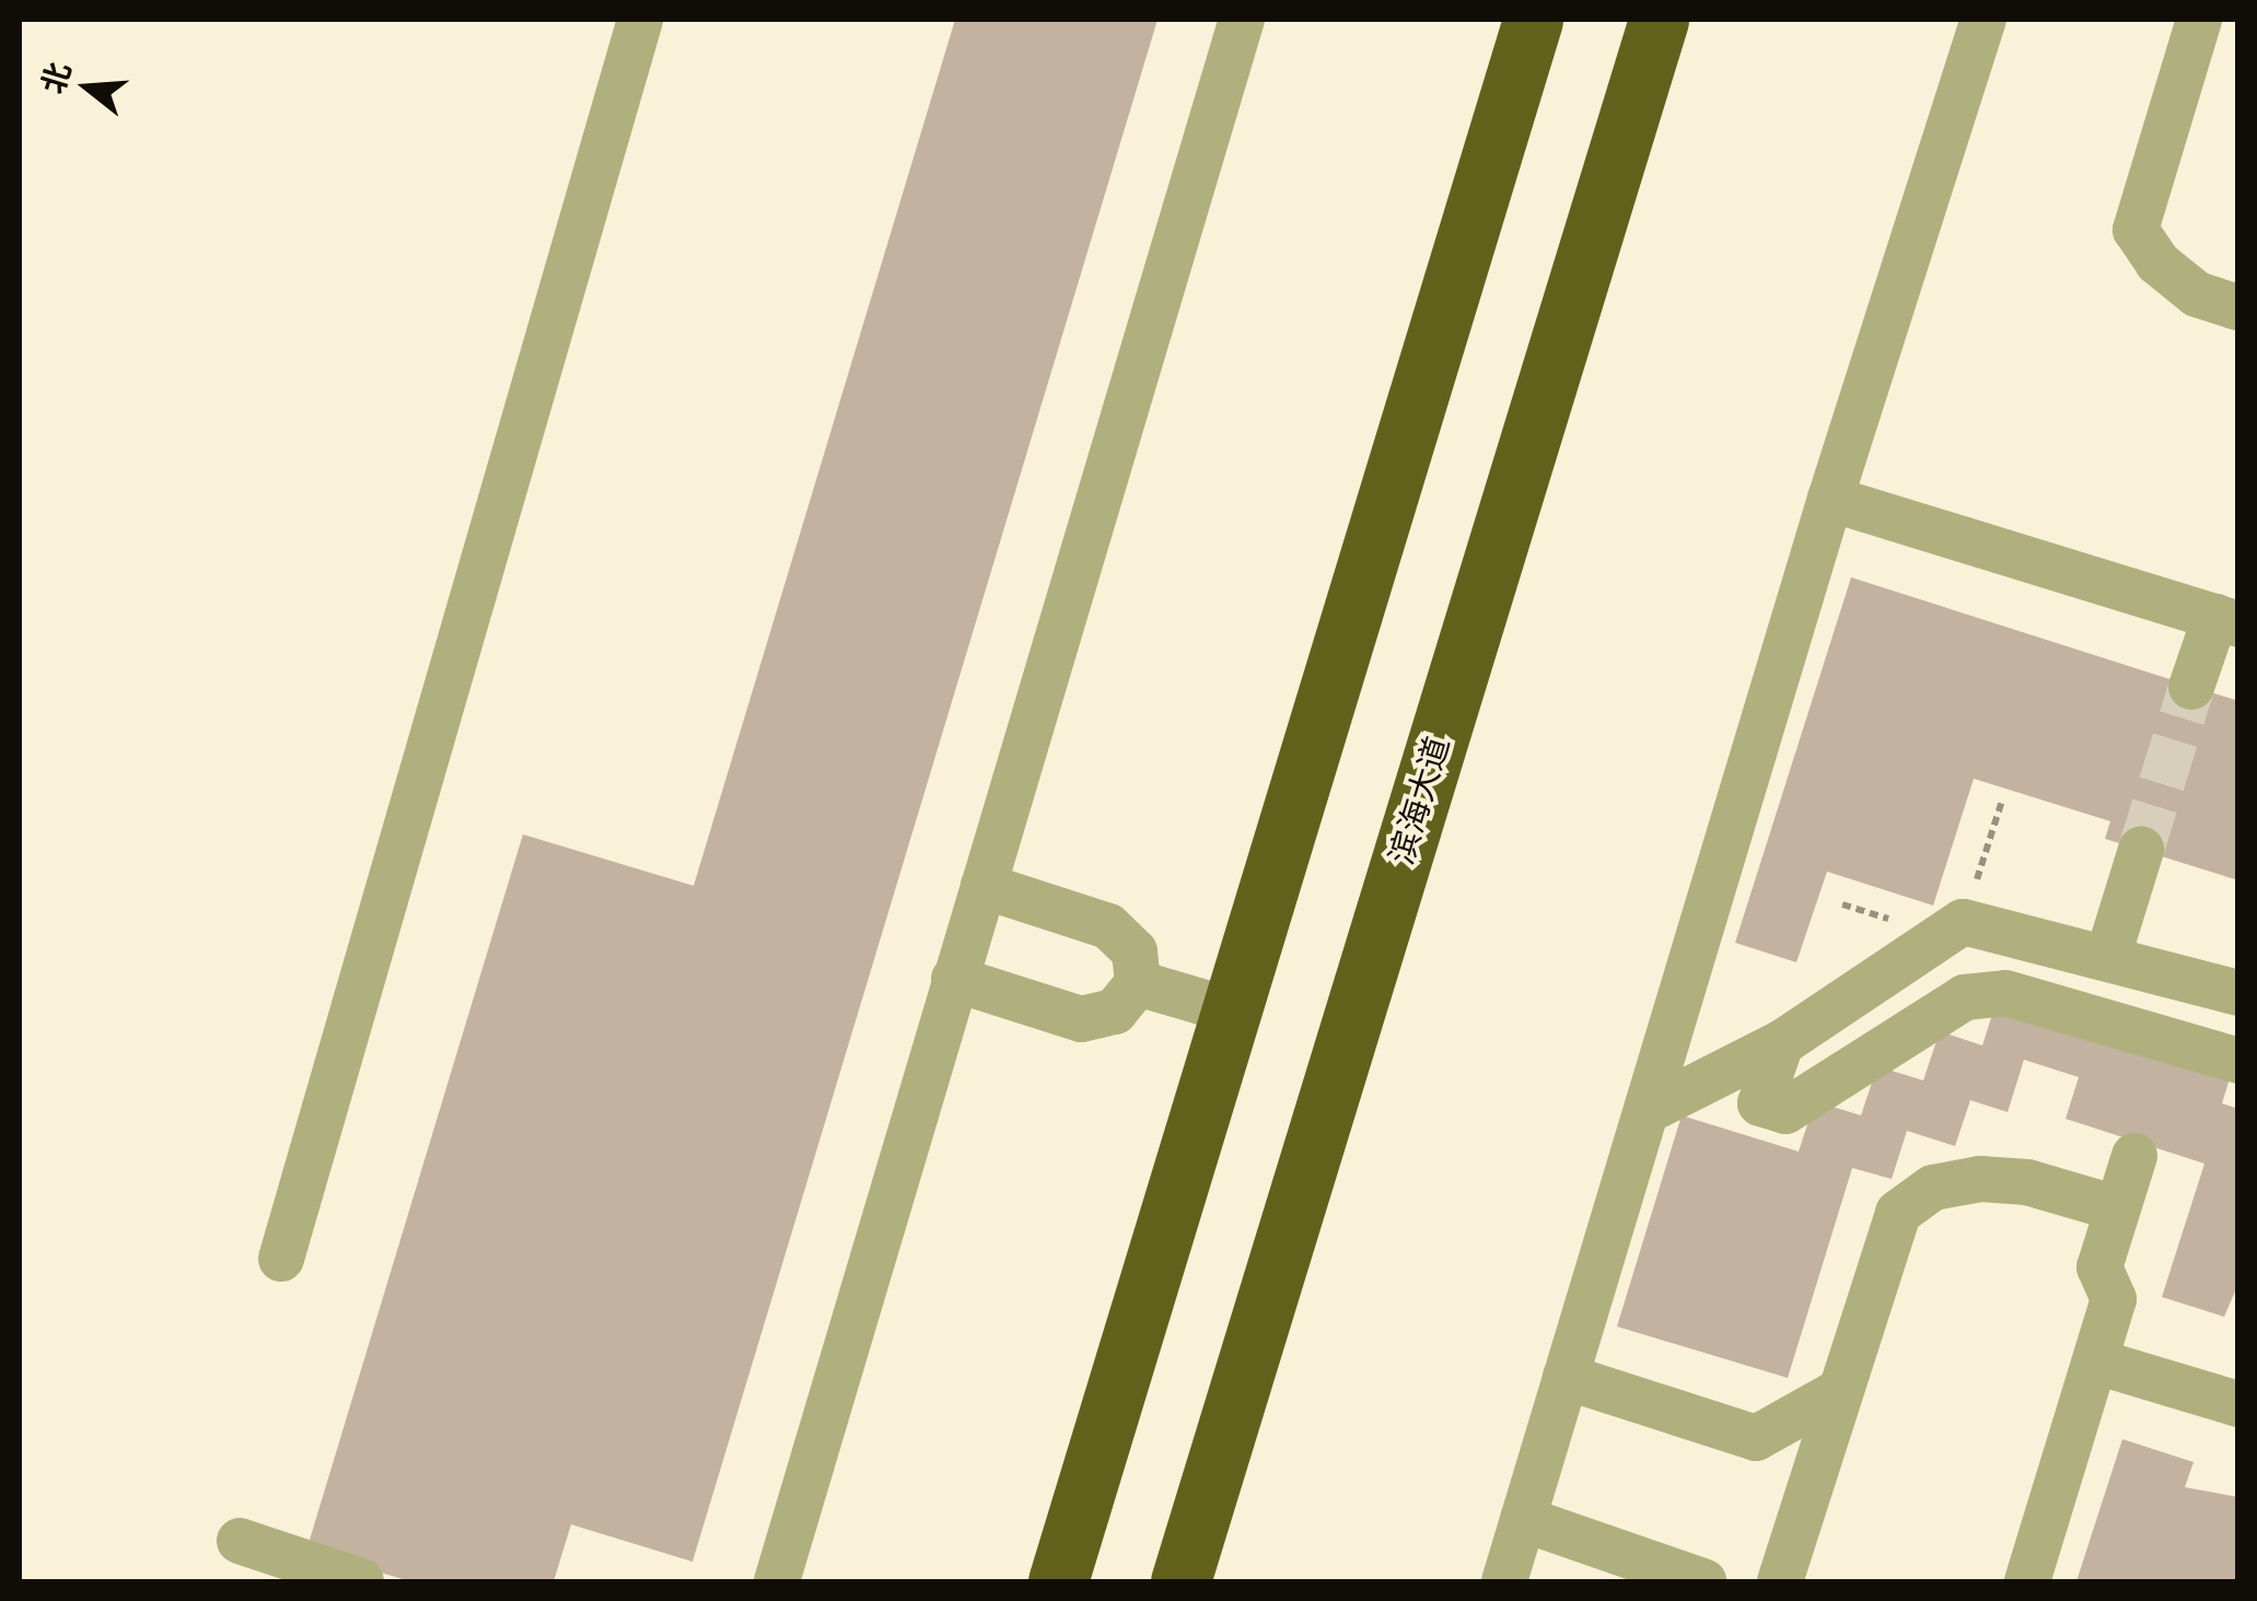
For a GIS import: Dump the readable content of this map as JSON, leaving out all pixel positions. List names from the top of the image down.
{
  "streets": {
    "highway": ["滨海大道"]
  },
  "north": "left"
}
